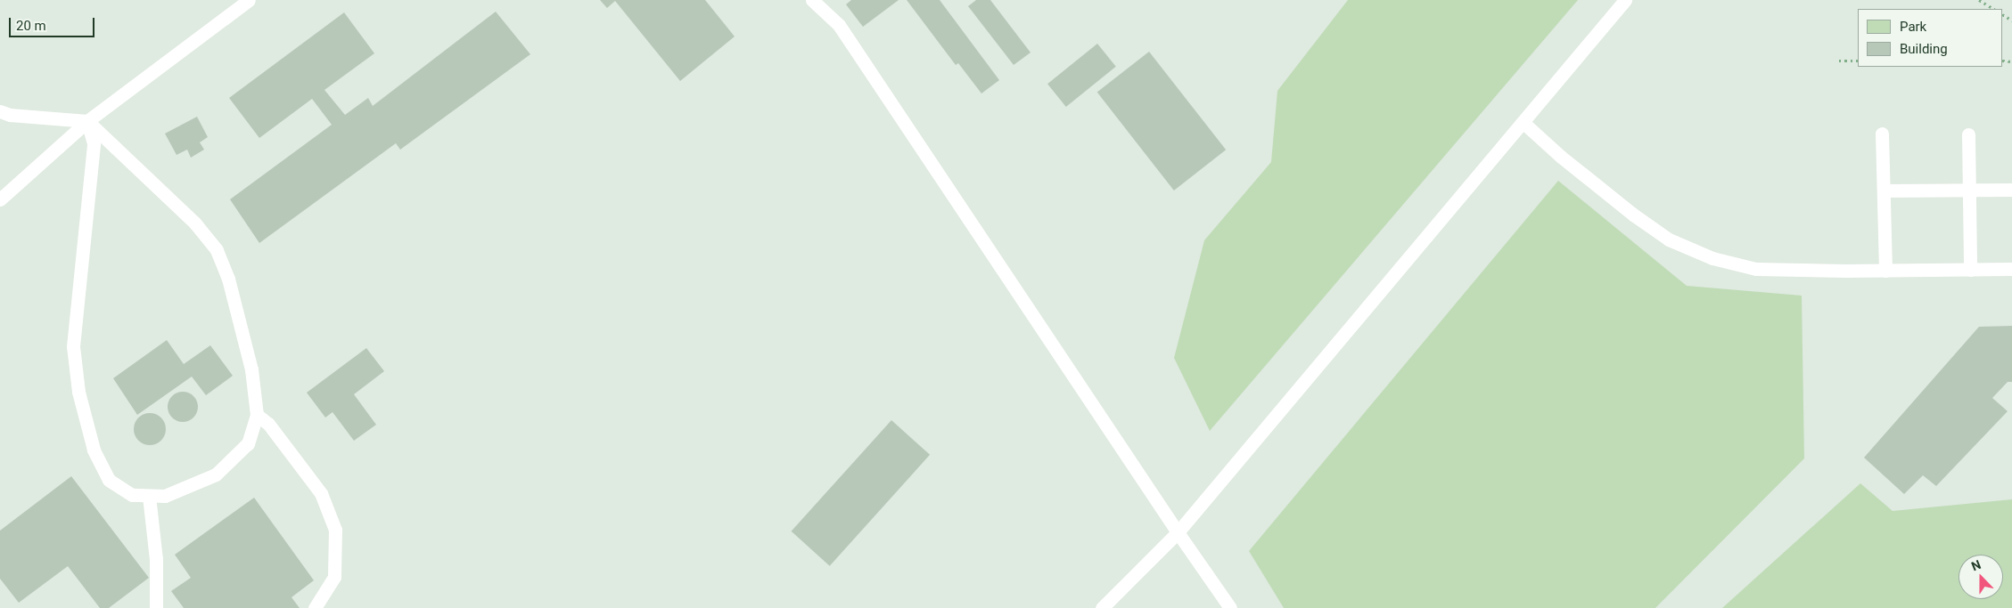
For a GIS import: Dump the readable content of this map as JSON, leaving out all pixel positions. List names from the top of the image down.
{
  "legend": ["Park", "Building"],
  "scale_bar": "20 m",
  "north": "top"
}
